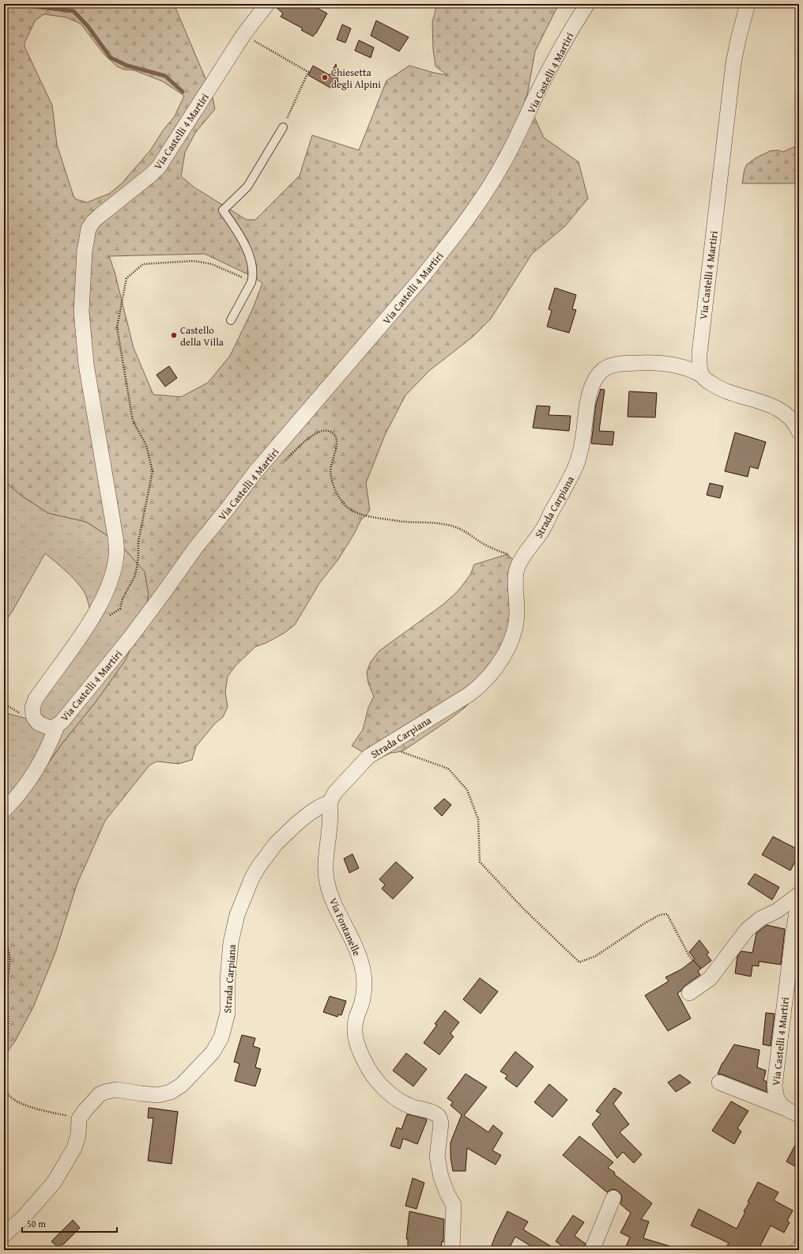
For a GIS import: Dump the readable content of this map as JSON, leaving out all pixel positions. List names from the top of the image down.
{
  "streets": {
    "street": ["Via Castelli 4 Martiri", "Strada Carpiana", "Via Fontanelle"]
  },
  "crossings": [
    ["Via Castelli 4 Martiri", "Strada Carpiana"],
    ["Strada Carpiana", "Via Fontanelle"]
  ],
  "places": ["Chiesetta degli Alpini", "Castello della Villa"],
  "scale_bar": "50 m"
}
